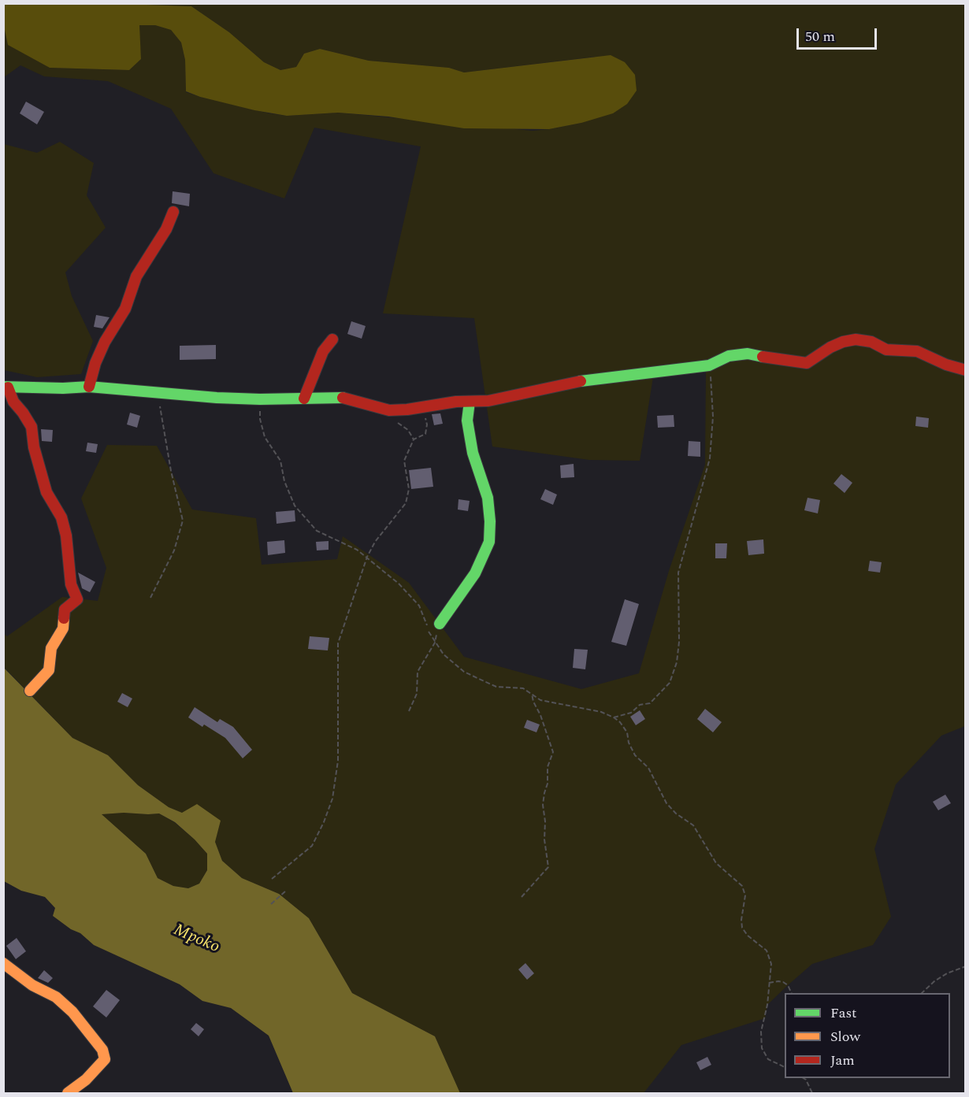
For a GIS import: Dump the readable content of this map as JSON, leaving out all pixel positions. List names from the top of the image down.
{
  "water": ["Mpoko"],
  "legend": ["Fast", "Slow", "Jam"],
  "scale_bar": "50 m"
}
